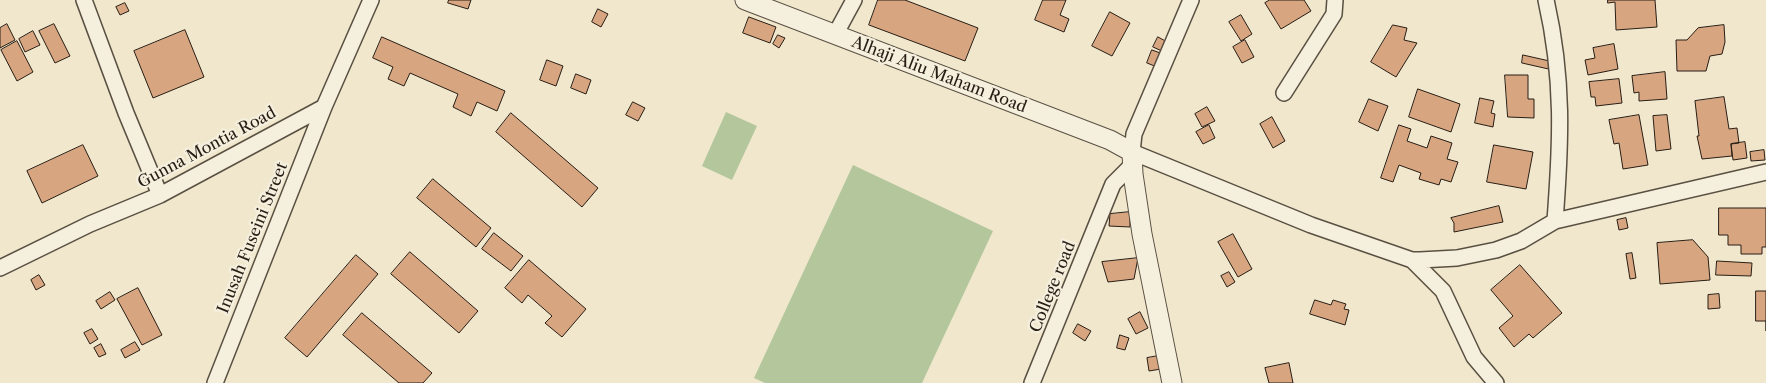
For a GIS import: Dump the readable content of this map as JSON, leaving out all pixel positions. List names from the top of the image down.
{
  "streets": {
    "street": [
      "Alhaji Aliu Maham Road",
      "Gunna Montia Road",
      "Inusah Fuseini Street",
      "College road"
    ]
  },
  "crossings": [
    ["Alhaji Aliu Maham Road", "College road"],
    ["Gunna Montia Road", "Inusah Fuseini Street"]
  ]
}
